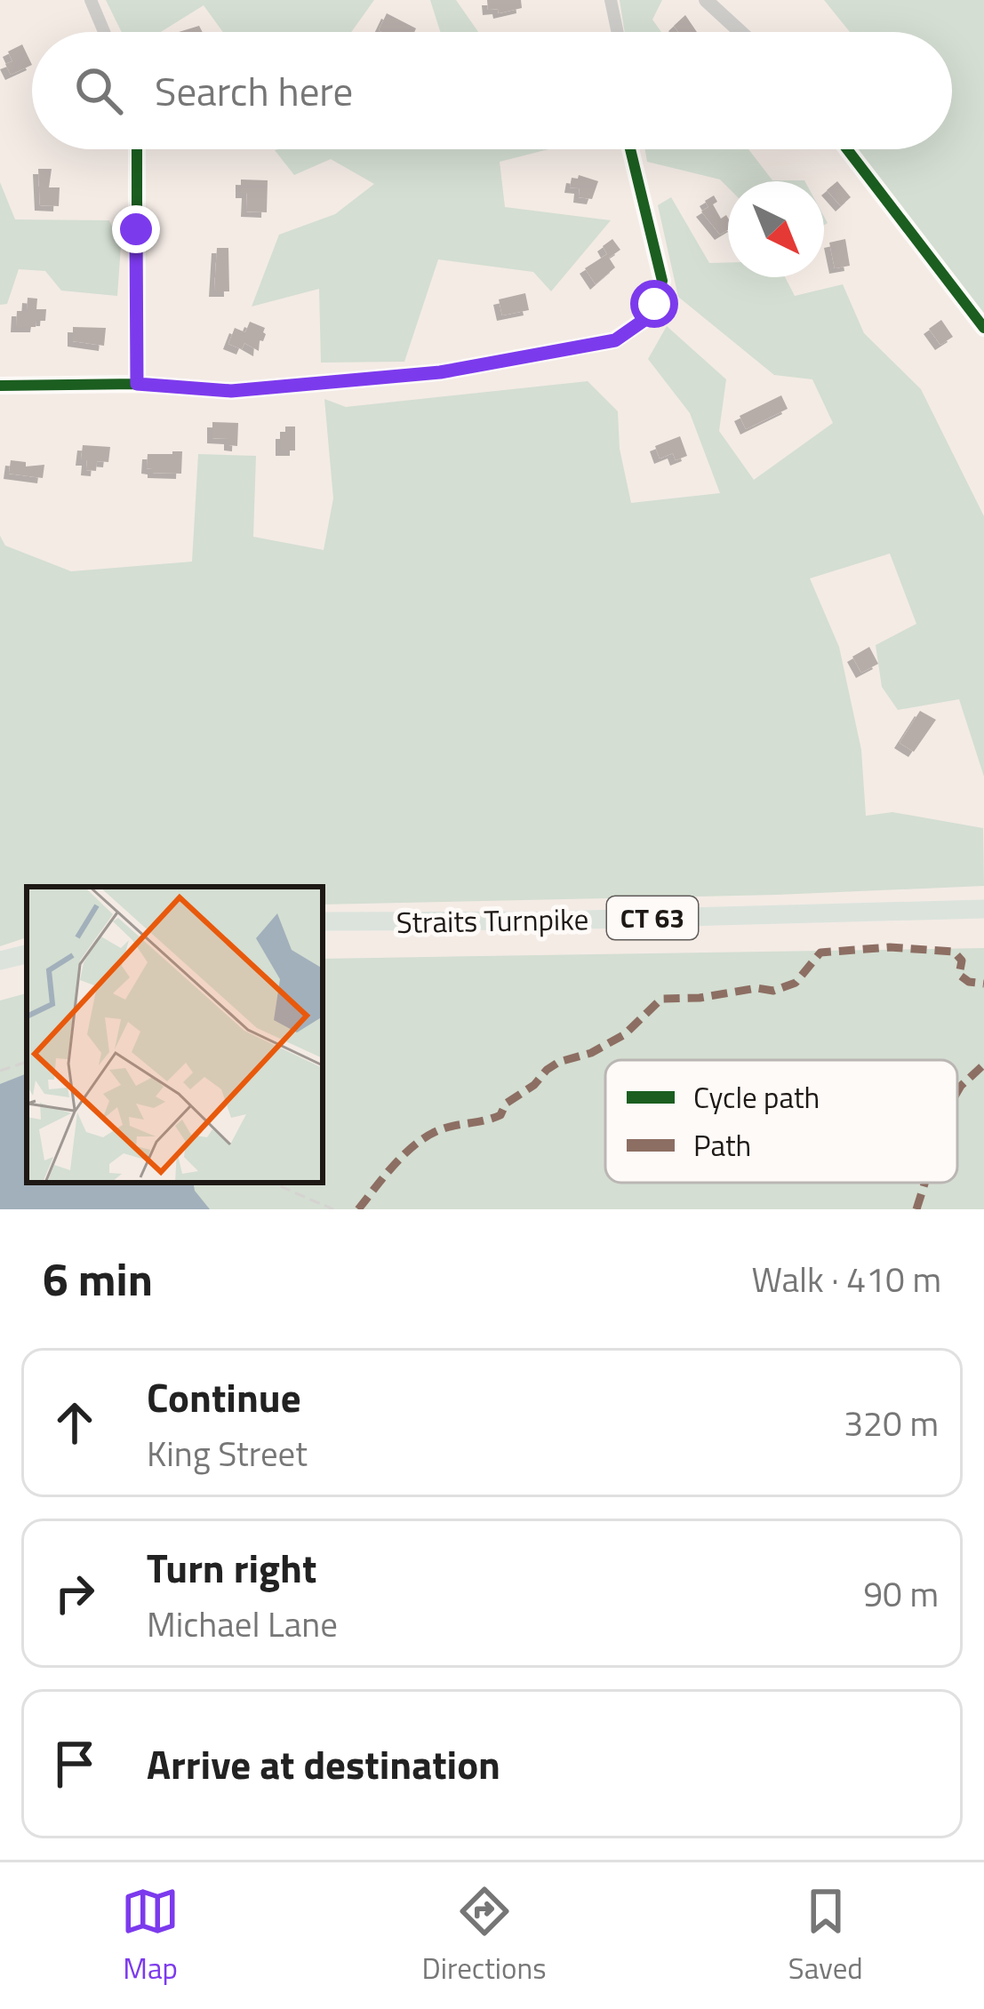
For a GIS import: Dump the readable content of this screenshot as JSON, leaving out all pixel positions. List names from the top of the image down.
{
  "streets": {
    "main road": ["CT 63", "Straits Turnpike"]
  },
  "legend": ["Cycle path", "Path"],
  "north": "bottom right",
  "page": {
    "search": "Search here",
    "heading": ["6 min", "Walk · 410 m"],
    "list": [
      ["Continue", "King Street", "320 m"],
      ["Turn right", "Michael Lane", "90 m"],
      "Arrive at destination"
    ],
    "nav": ["Map", "Directions", "Saved"]
  }
}
